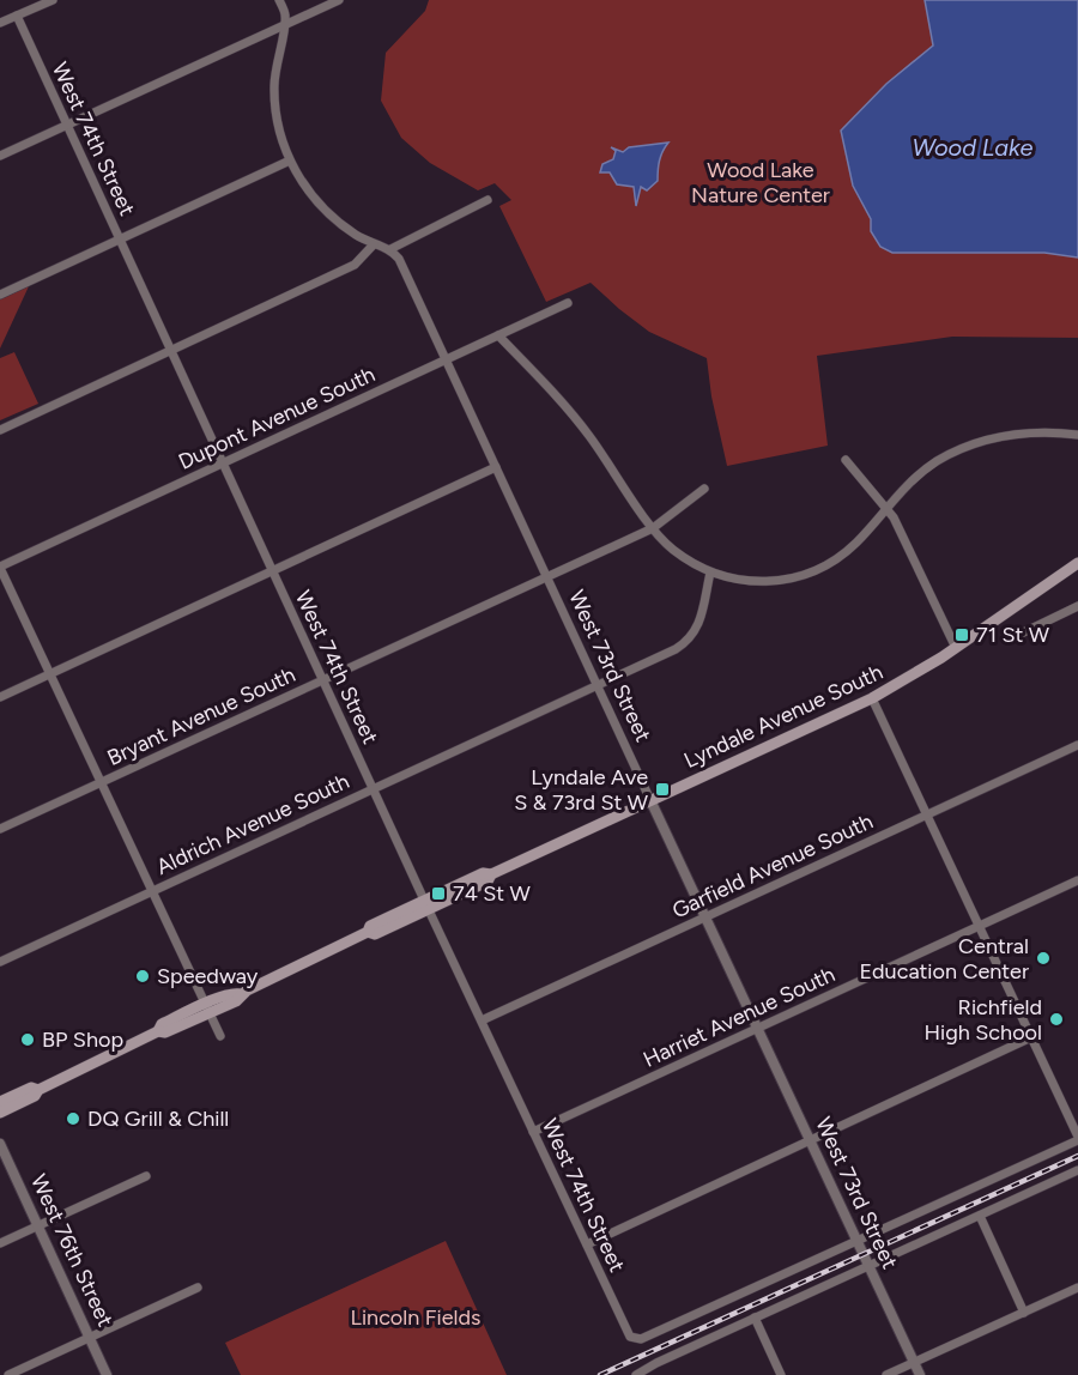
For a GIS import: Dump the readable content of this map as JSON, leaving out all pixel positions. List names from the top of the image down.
{
  "streets": {
    "main road": ["Lyndale Avenue South"],
    "street": [
      "West 74th Street",
      "Dupont Avenue South",
      "West 73rd Street",
      "Bryant Avenue South",
      "Aldrich Avenue South",
      "Garfield Avenue South",
      "Harriet Avenue South",
      "West 76th Street"
    ]
  },
  "crossings": [
    ["West 74th Street", "Dupont Avenue South"],
    ["West 74th Street", "West 73rd Street"],
    ["West 74th Street", "Bryant Avenue South"],
    ["West 74th Street", "Lyndale Avenue South"],
    ["West 74th Street", "Aldrich Avenue South"],
    ["West 74th Street", "Garfield Avenue South"],
    ["West 74th Street", "Harriet Avenue South"],
    ["Dupont Avenue South", "West 73rd Street"],
    ["West 73rd Street", "Bryant Avenue South"],
    ["West 73rd Street", "Lyndale Avenue South"],
    ["West 73rd Street", "Aldrich Avenue South"],
    ["West 73rd Street", "Garfield Avenue South"],
    ["West 73rd Street", "Harriet Avenue South"]
  ],
  "water": ["Wood Lake"],
  "parks": ["Wood Lake Nature Center", "Lincoln Fields"],
  "places": {
    "transit": ["71 St W", "Lyndale Ave S & 73rd St W", "74 St W"],
    "other": [
      "Central Education Center",
      "Speedway",
      "Richfield High School",
      "BP Shop",
      "DQ Grill & Chill"
    ]
  }
}
